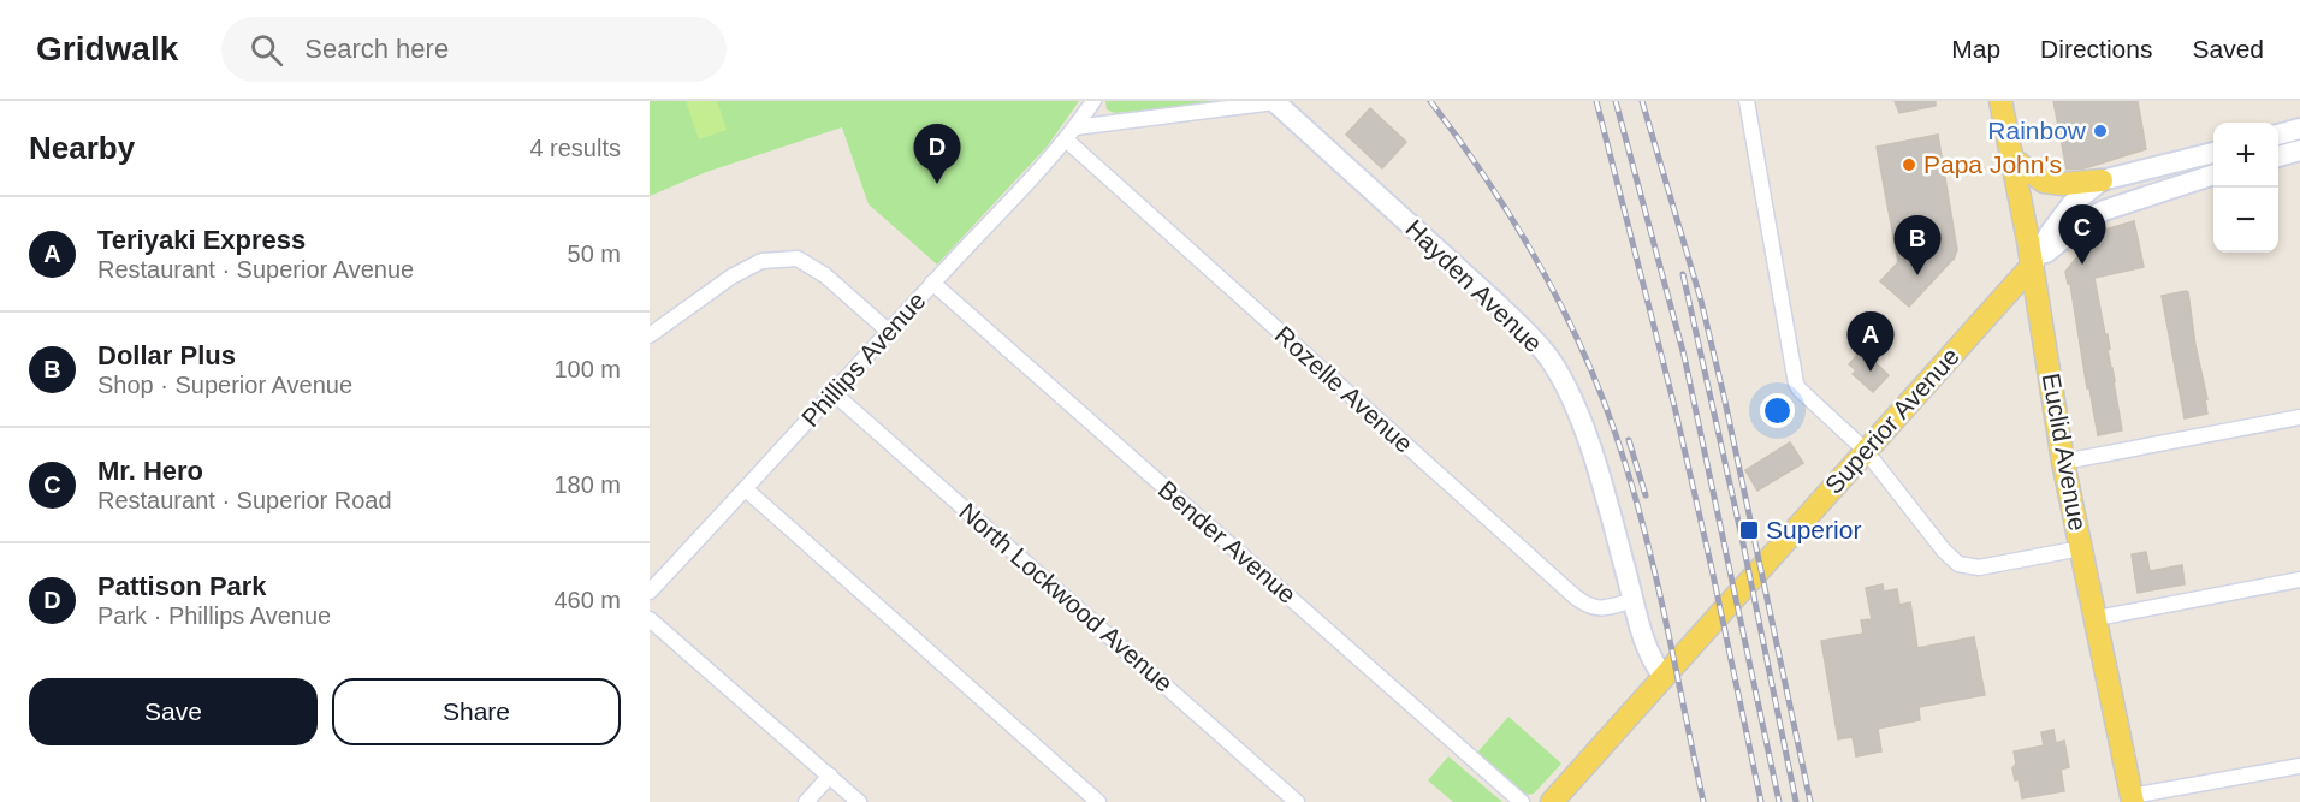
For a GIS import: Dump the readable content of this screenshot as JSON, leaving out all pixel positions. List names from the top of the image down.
{
  "streets": {
    "main road": ["Superior Avenue", "Euclid Avenue"],
    "street": [
      "Hayden Avenue",
      "Phillips Avenue",
      "Rozelle Avenue",
      "Bender Avenue",
      "North Lockwood Avenue"
    ]
  },
  "crossings": [
    ["Hayden Avenue", "Rozelle Avenue"],
    ["Hayden Avenue", "Superior Avenue"],
    ["Phillips Avenue", "Rozelle Avenue"],
    ["Phillips Avenue", "Bender Avenue"],
    ["Phillips Avenue", "North Lockwood Avenue"],
    ["Superior Avenue", "Euclid Avenue"]
  ],
  "places": {
    "other": ["Rainbow", "Papa John's"],
    "transit": ["Superior"]
  },
  "page": {
    "header": "Gridwalk",
    "search": "Search here",
    "nav": ["Map", "Directions", "Saved"],
    "heading": ["Nearby", "4 results"],
    "map_buttons": ["+", "−"],
    "pins": [
      "D",
      "C",
      "B",
      "A"
    ],
    "list": [
      {
        "mark": "A",
        "name": "Teriyaki Express",
        "note": "Restaurant · Superior Avenue",
        "value": "50 m"
      },
      {
        "mark": "B",
        "name": "Dollar Plus",
        "note": "Shop · Superior Avenue",
        "value": "100 m"
      },
      {
        "mark": "C",
        "name": "Mr. Hero",
        "note": "Restaurant · Superior Road",
        "value": "180 m"
      },
      {
        "mark": "D",
        "name": "Pattison Park",
        "note": "Park · Phillips Avenue",
        "value": "460 m"
      }
    ],
    "buttons": ["Save", "Share"]
  }
}
